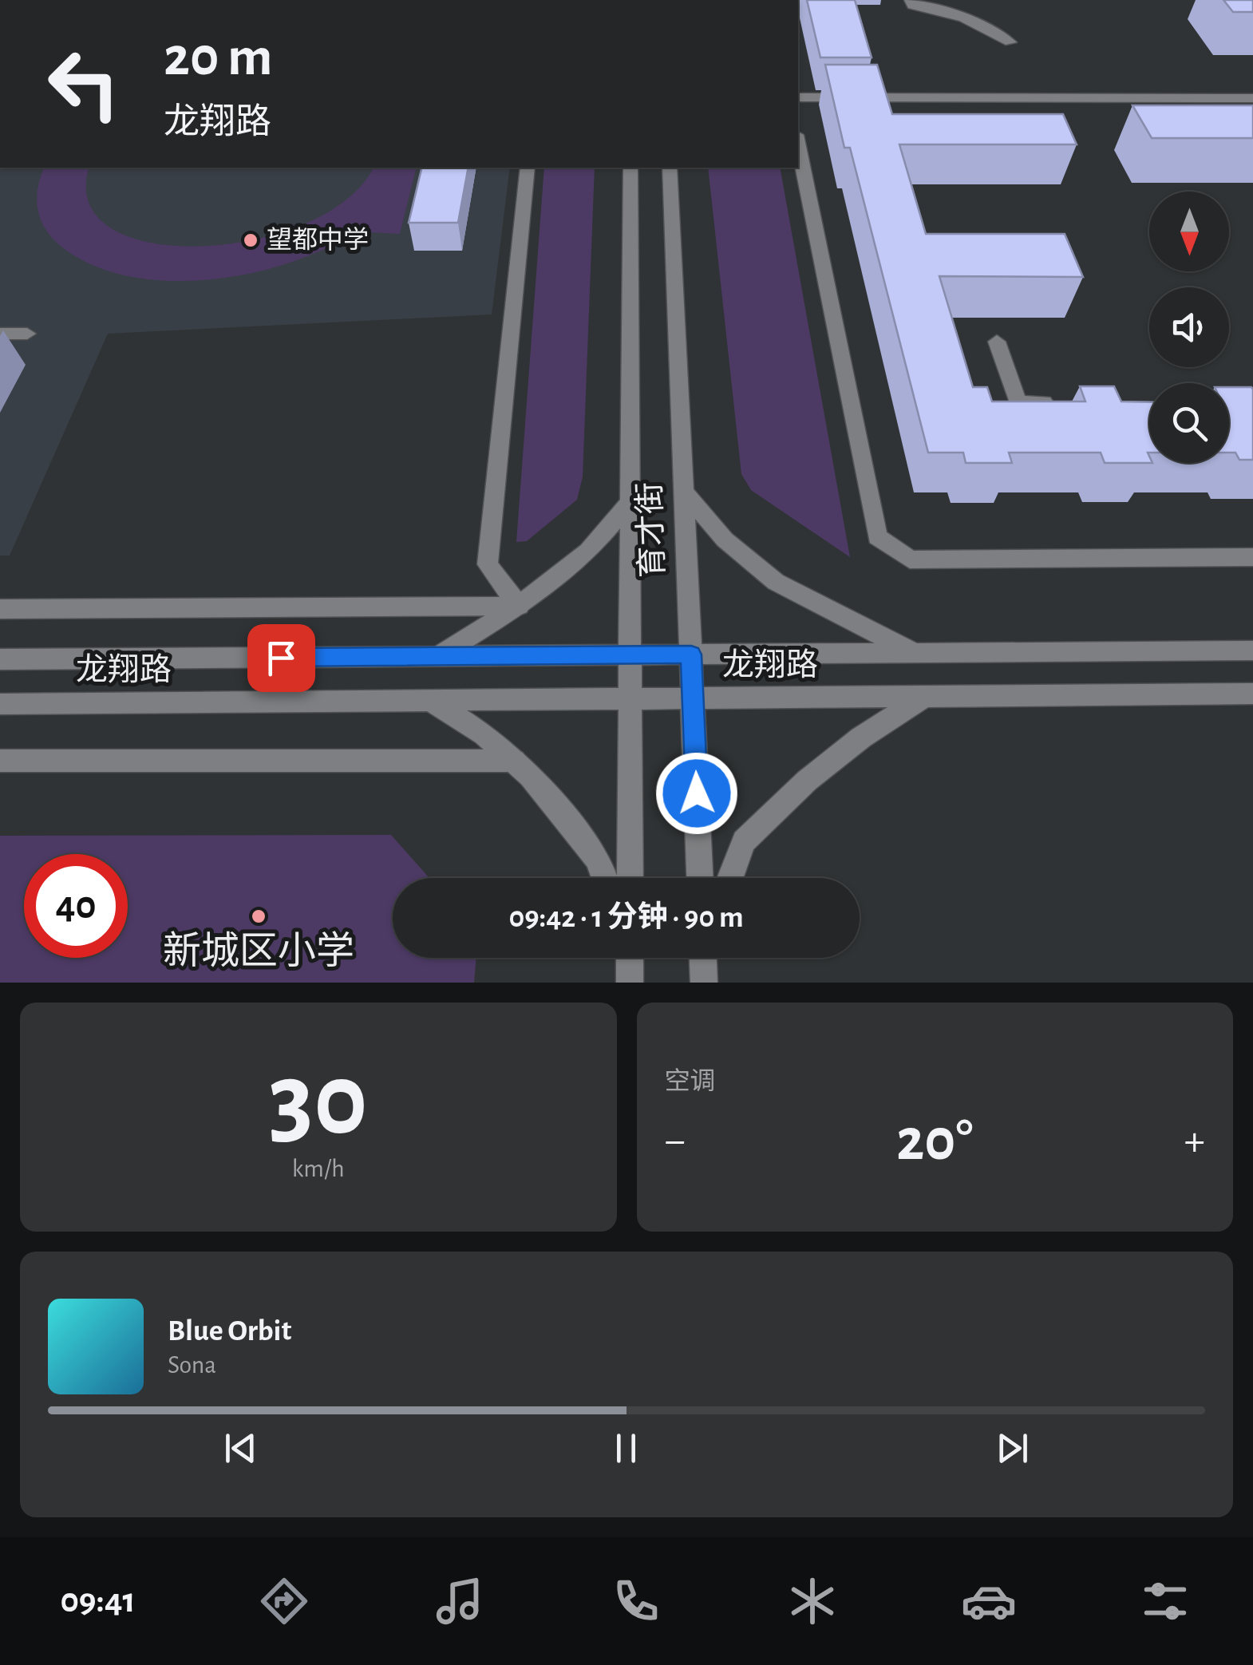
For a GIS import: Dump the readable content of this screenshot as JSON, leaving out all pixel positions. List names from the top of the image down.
{
  "streets": {
    "street": ["育才街", "龙翔路"]
  },
  "crossings": [
    ["育才街", "龙翔路"]
  ],
  "places": ["望都中学", "新城区小学"],
  "north": "bottom",
  "page": {
    "turn": ["20 m", "龙翔路"],
    "limit": "40",
    "trip": "09:42 · 1 分钟 · 90 m",
    "tile": [
      ["30", "km/h"],
      "空调"
    ],
    "heat": ["−", "20°", "+"],
    "song": ["Blue Orbit", "Sona"],
    "tabs": "09:41"
  }
}
